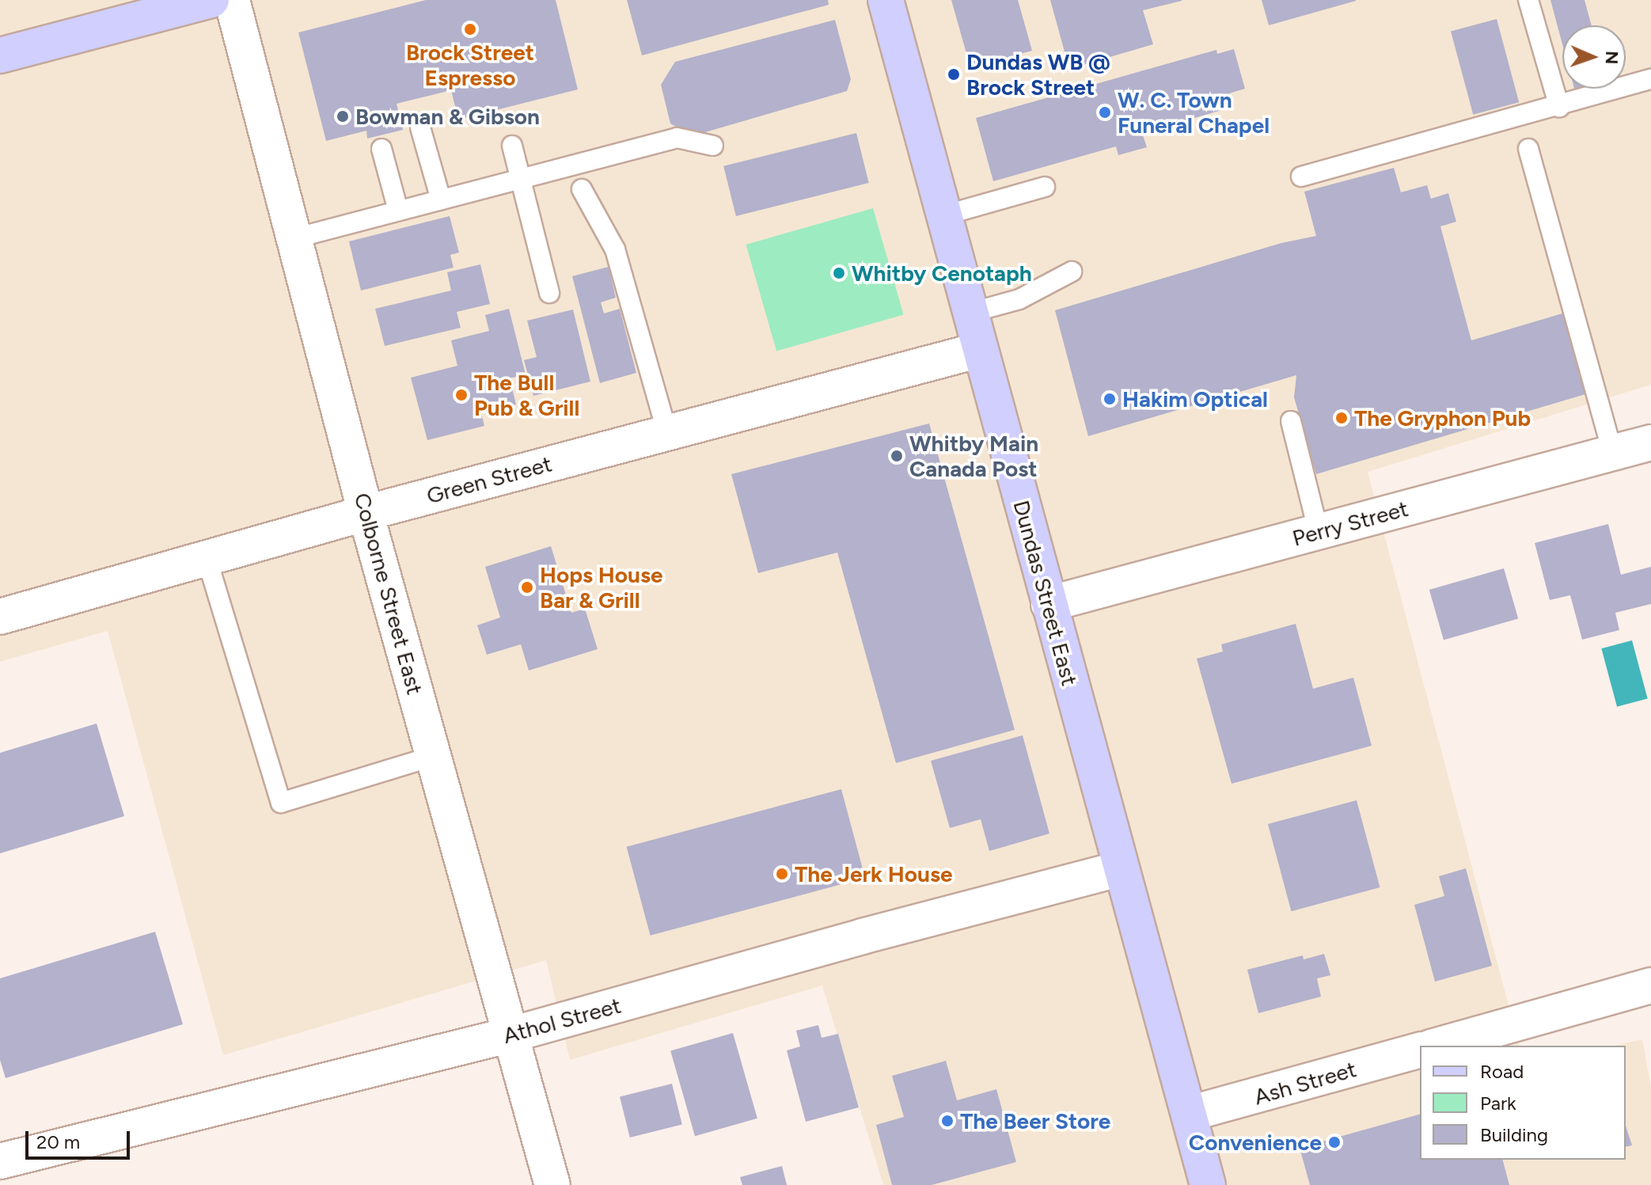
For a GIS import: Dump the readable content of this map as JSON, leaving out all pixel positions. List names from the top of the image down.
{
  "streets": {
    "main road": ["Dundas Street East"],
    "street": [
      "Green Street",
      "Perry Street",
      "Colborne Street East",
      "Athol Street",
      "Ash Street"
    ]
  },
  "crossings": [
    ["Green Street", "Dundas Street East"],
    ["Green Street", "Colborne Street East"],
    ["Perry Street", "Dundas Street East"],
    ["Dundas Street East", "Athol Street"],
    ["Dundas Street East", "Ash Street"],
    ["Colborne Street East", "Athol Street"]
  ],
  "places": [
    "Brock Street Espresso",
    "Dundas WB @ Brock Street",
    "W. C. Town Funeral Chapel",
    "Bowman & Gibson",
    "Whitby Cenotaph",
    "The Bull Pub & Grill",
    "Hakim Optical",
    "The Gryphon Pub",
    "Whitby Main Canada Post",
    "Hops House Bar & Grill",
    "The Jerk House",
    "The Beer Store",
    "Convenience"
  ],
  "legend": ["Road", "Park", "Building"],
  "scale_bar": "20 m",
  "north": "right"
}
